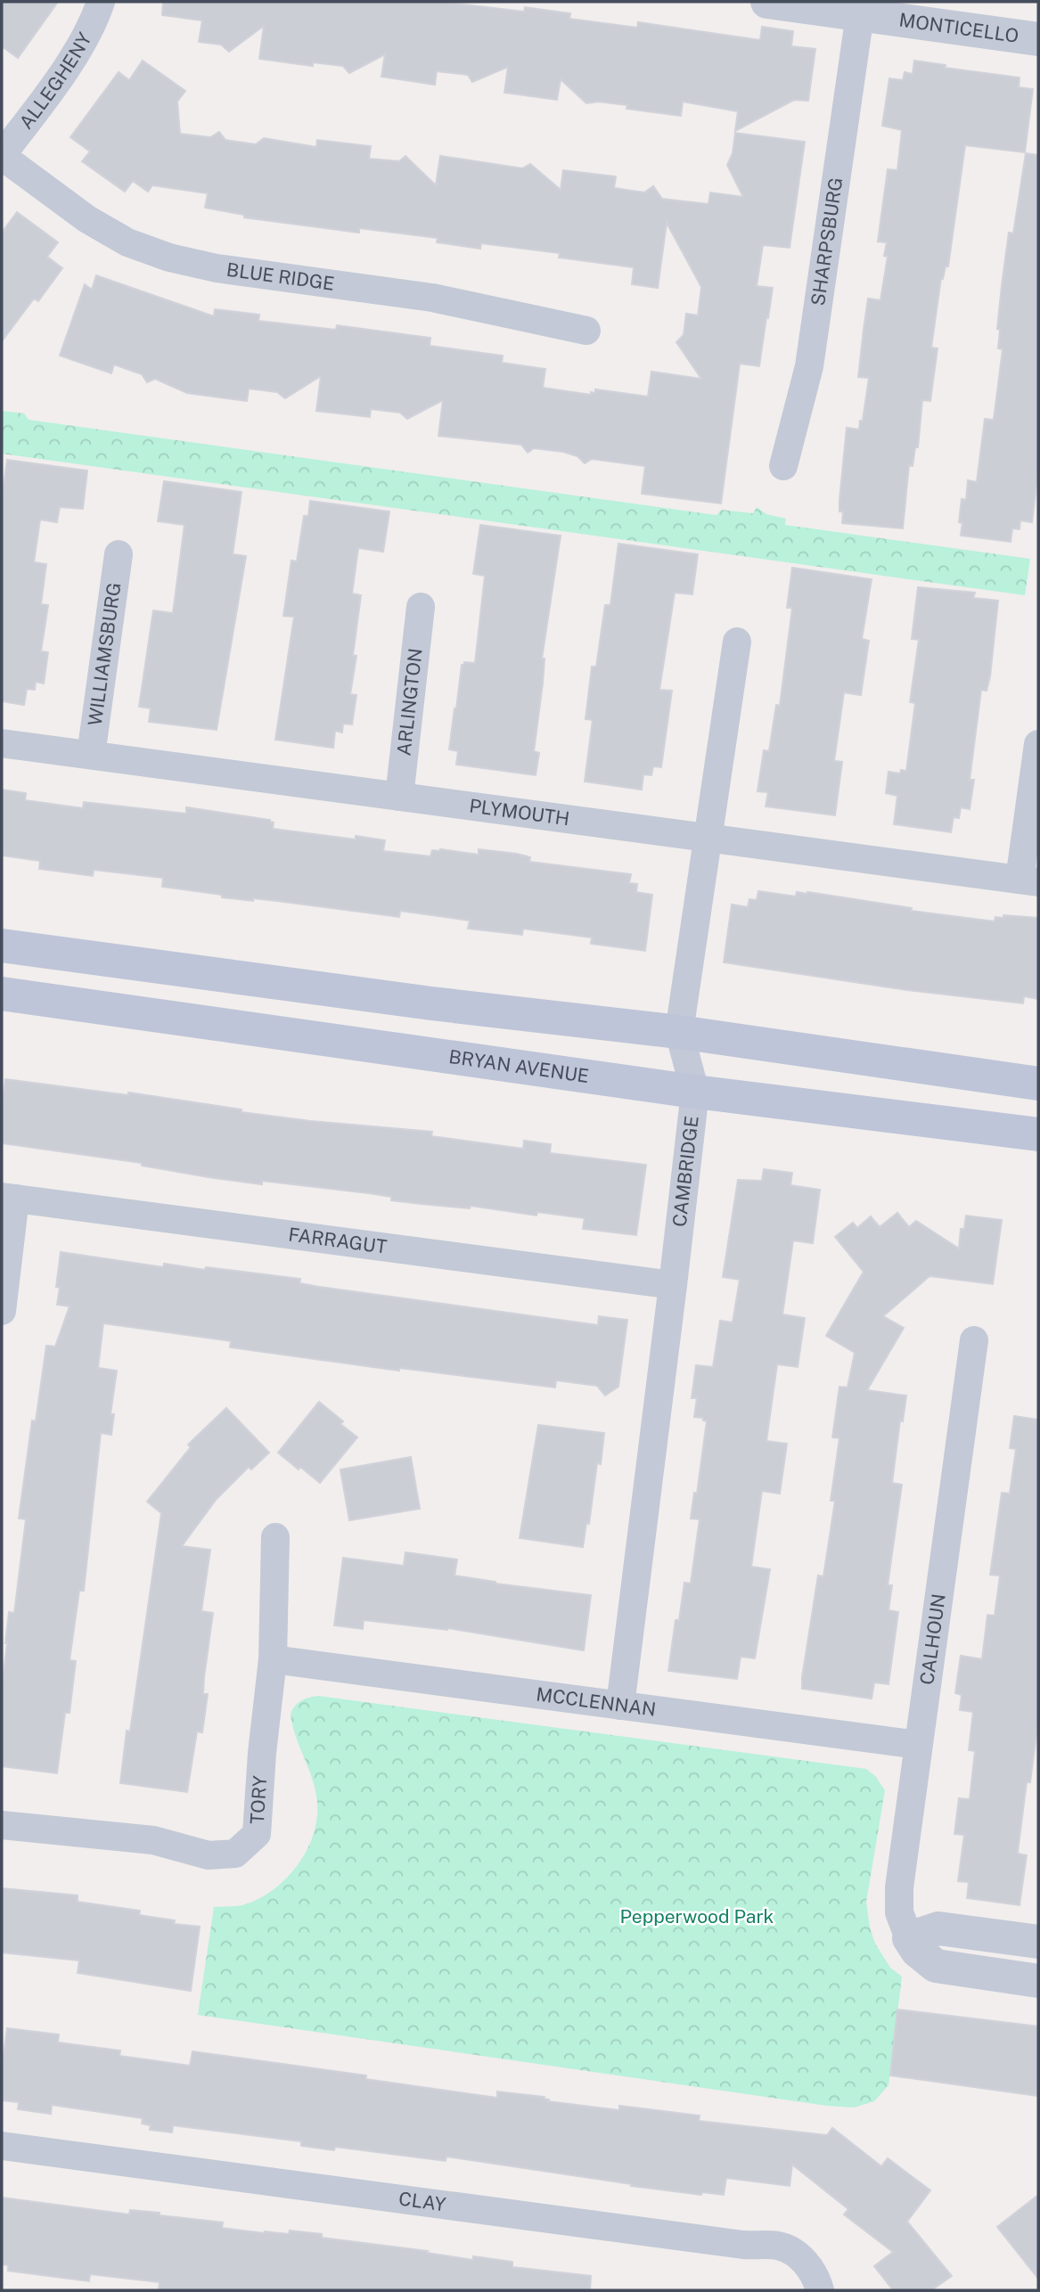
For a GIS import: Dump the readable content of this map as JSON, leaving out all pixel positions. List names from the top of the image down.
{
  "streets": {
    "main road": ["BRYAN AVENUE"],
    "street": [
      "MONTICELLO",
      "ALLEGHENY",
      "SHARPSBURG",
      "BLUE RIDGE",
      "WILLIAMSBURG",
      "ARLINGTON",
      "PLYMOUTH",
      "CAMBRIDGE",
      "FARRAGUT",
      "CALHOUN",
      "MCCLENNAN",
      "TORY",
      "CLAY"
    ]
  },
  "crossings": [
    ["MONTICELLO", "SHARPSBURG"],
    ["ALLEGHENY", "BLUE RIDGE"],
    ["WILLIAMSBURG", "PLYMOUTH"],
    ["ARLINGTON", "PLYMOUTH"],
    ["PLYMOUTH", "CAMBRIDGE"],
    ["BRYAN AVENUE", "CAMBRIDGE"],
    ["CAMBRIDGE", "FARRAGUT"],
    ["CAMBRIDGE", "MCCLENNAN"],
    ["CALHOUN", "MCCLENNAN"],
    ["MCCLENNAN", "TORY"]
  ],
  "parks": ["Pepperwood Park"]
}
